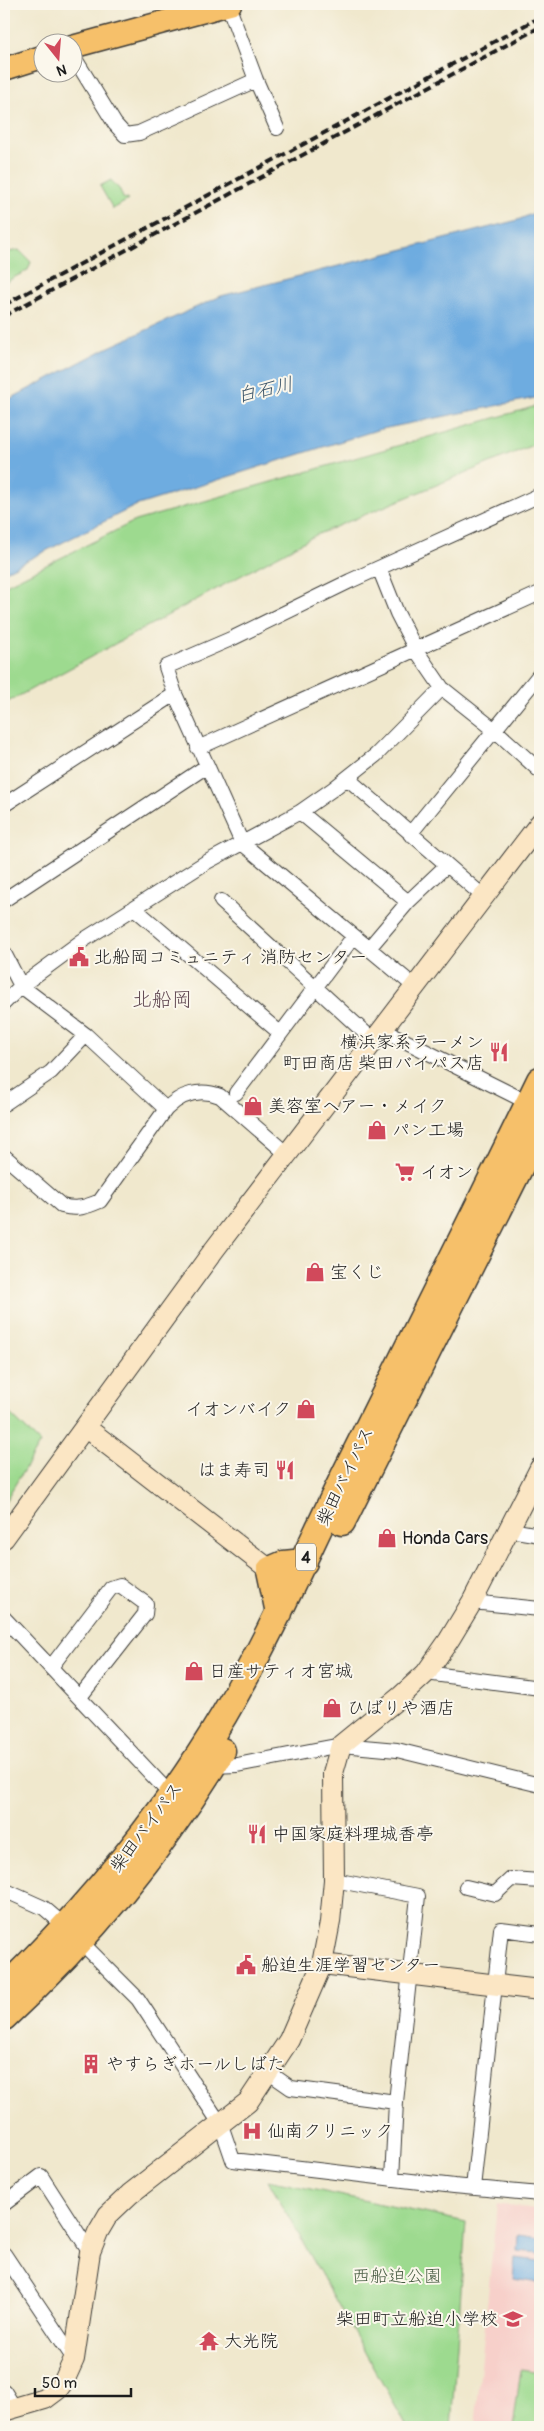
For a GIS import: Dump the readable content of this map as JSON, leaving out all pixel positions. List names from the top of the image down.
{
  "streets": {
    "highway": ["柴田バイパス", "4"]
  },
  "districts": ["北船岡"],
  "water": ["白石川"],
  "parks": ["西船迫公園"],
  "places": {
    "public building": ["北船岡コミュニティ 消防センター", "船迫生涯学習センター"],
    "restaurant": ["横浜家系ラーメン 町田商店 柴田バイパス店", "はま寿司", "中国家庭料理城香亭"],
    "shop": [
      "美容室ヘアー・メイク",
      "パン工場",
      "宝くじ",
      "イオンバイク",
      "Honda Cars",
      "日産サティオ宮城",
      "ひばりや酒店"
    ],
    "supermarket": ["イオン"],
    "building": ["やすらぎホールしばた"],
    "hospital": ["仙南クリニック"],
    "school or university": ["柴田町立船迫小学校"],
    "temple": ["大光院"]
  },
  "scale_bar": "50 m",
  "north": "bottom"
}
